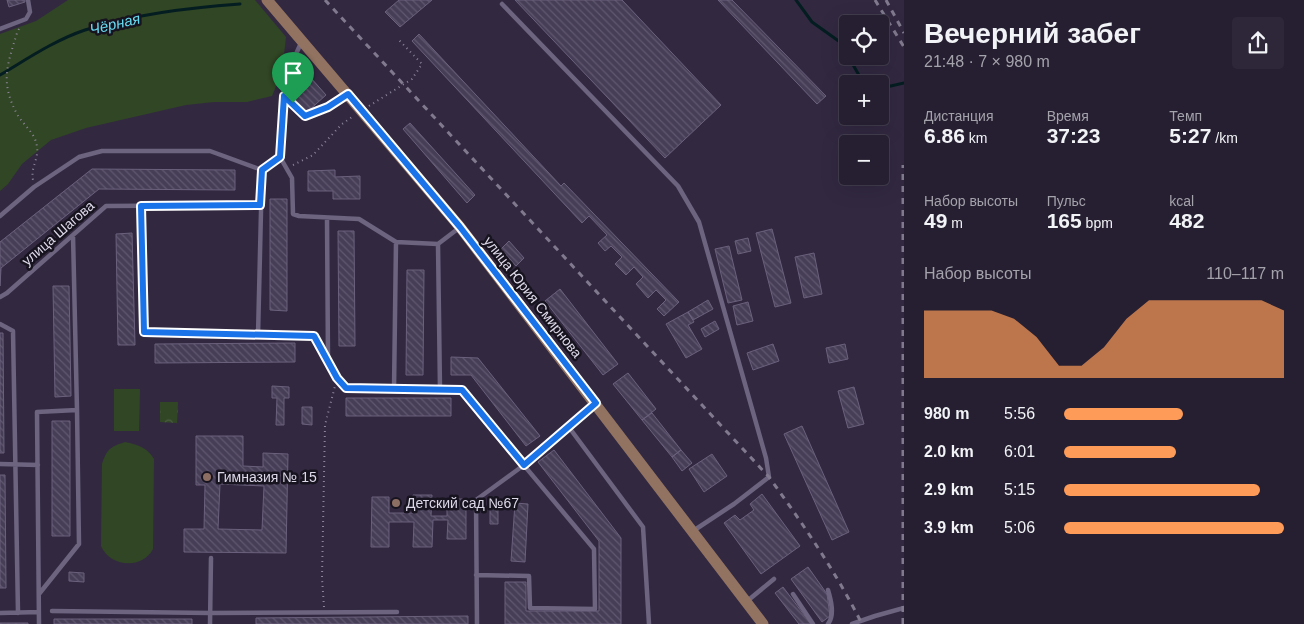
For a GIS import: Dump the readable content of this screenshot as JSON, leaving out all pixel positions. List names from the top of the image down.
{
  "streets": {
    "main road": ["улица Юрия Смирнова"],
    "lane": ["улица Шагова"]
  },
  "water": ["Чёрная"],
  "places": ["Гимназия № 15", "Детский сад №67"],
  "page": {
    "heading": ["Вечерний забег", "21:48 · 7 × 980 m"],
    "map_buttons": ["+", "−"],
    "stats": [
      ["Дистанция", "6.86 km"],
      ["Время", "37:23"],
      ["Темп", "5:27 /km"],
      ["Набор высоты", "49 m"],
      ["Пульс", "165 bpm"],
      ["kcal", "482"]
    ],
    "chart": ["Набор высоты", "110–117 m"],
    "list": [
      {
        "name": "980 m",
        "note": "5:56"
      },
      {
        "name": "2.0 km",
        "note": "6:01"
      },
      {
        "name": "2.9 km",
        "note": "5:15"
      },
      {
        "name": "3.9 km",
        "note": "5:06"
      }
    ]
  }
}
